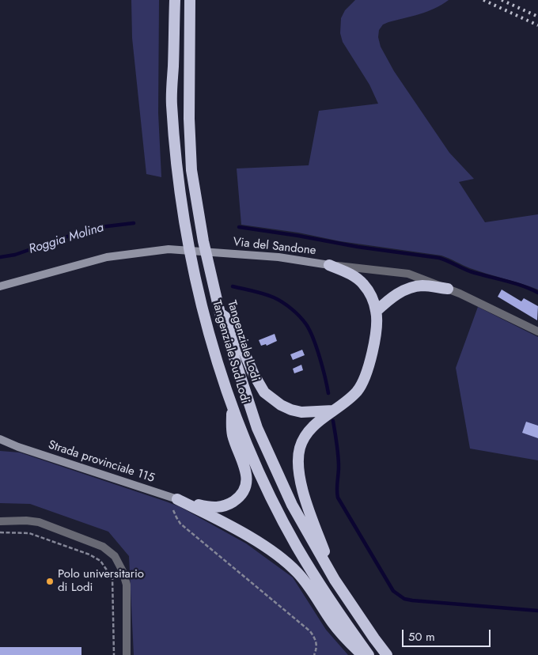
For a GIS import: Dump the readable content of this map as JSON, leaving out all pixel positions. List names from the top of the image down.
{
  "streets": {
    "highway": ["Tangenziale Lodi", "Tangenziale Sud Lodi"],
    "main road": ["Via del Sandone", "Strada provinciale 115"]
  },
  "water": ["Roggia Molina"],
  "places": ["Polo universitario di Lodi"],
  "scale_bar": "50 m"
}
